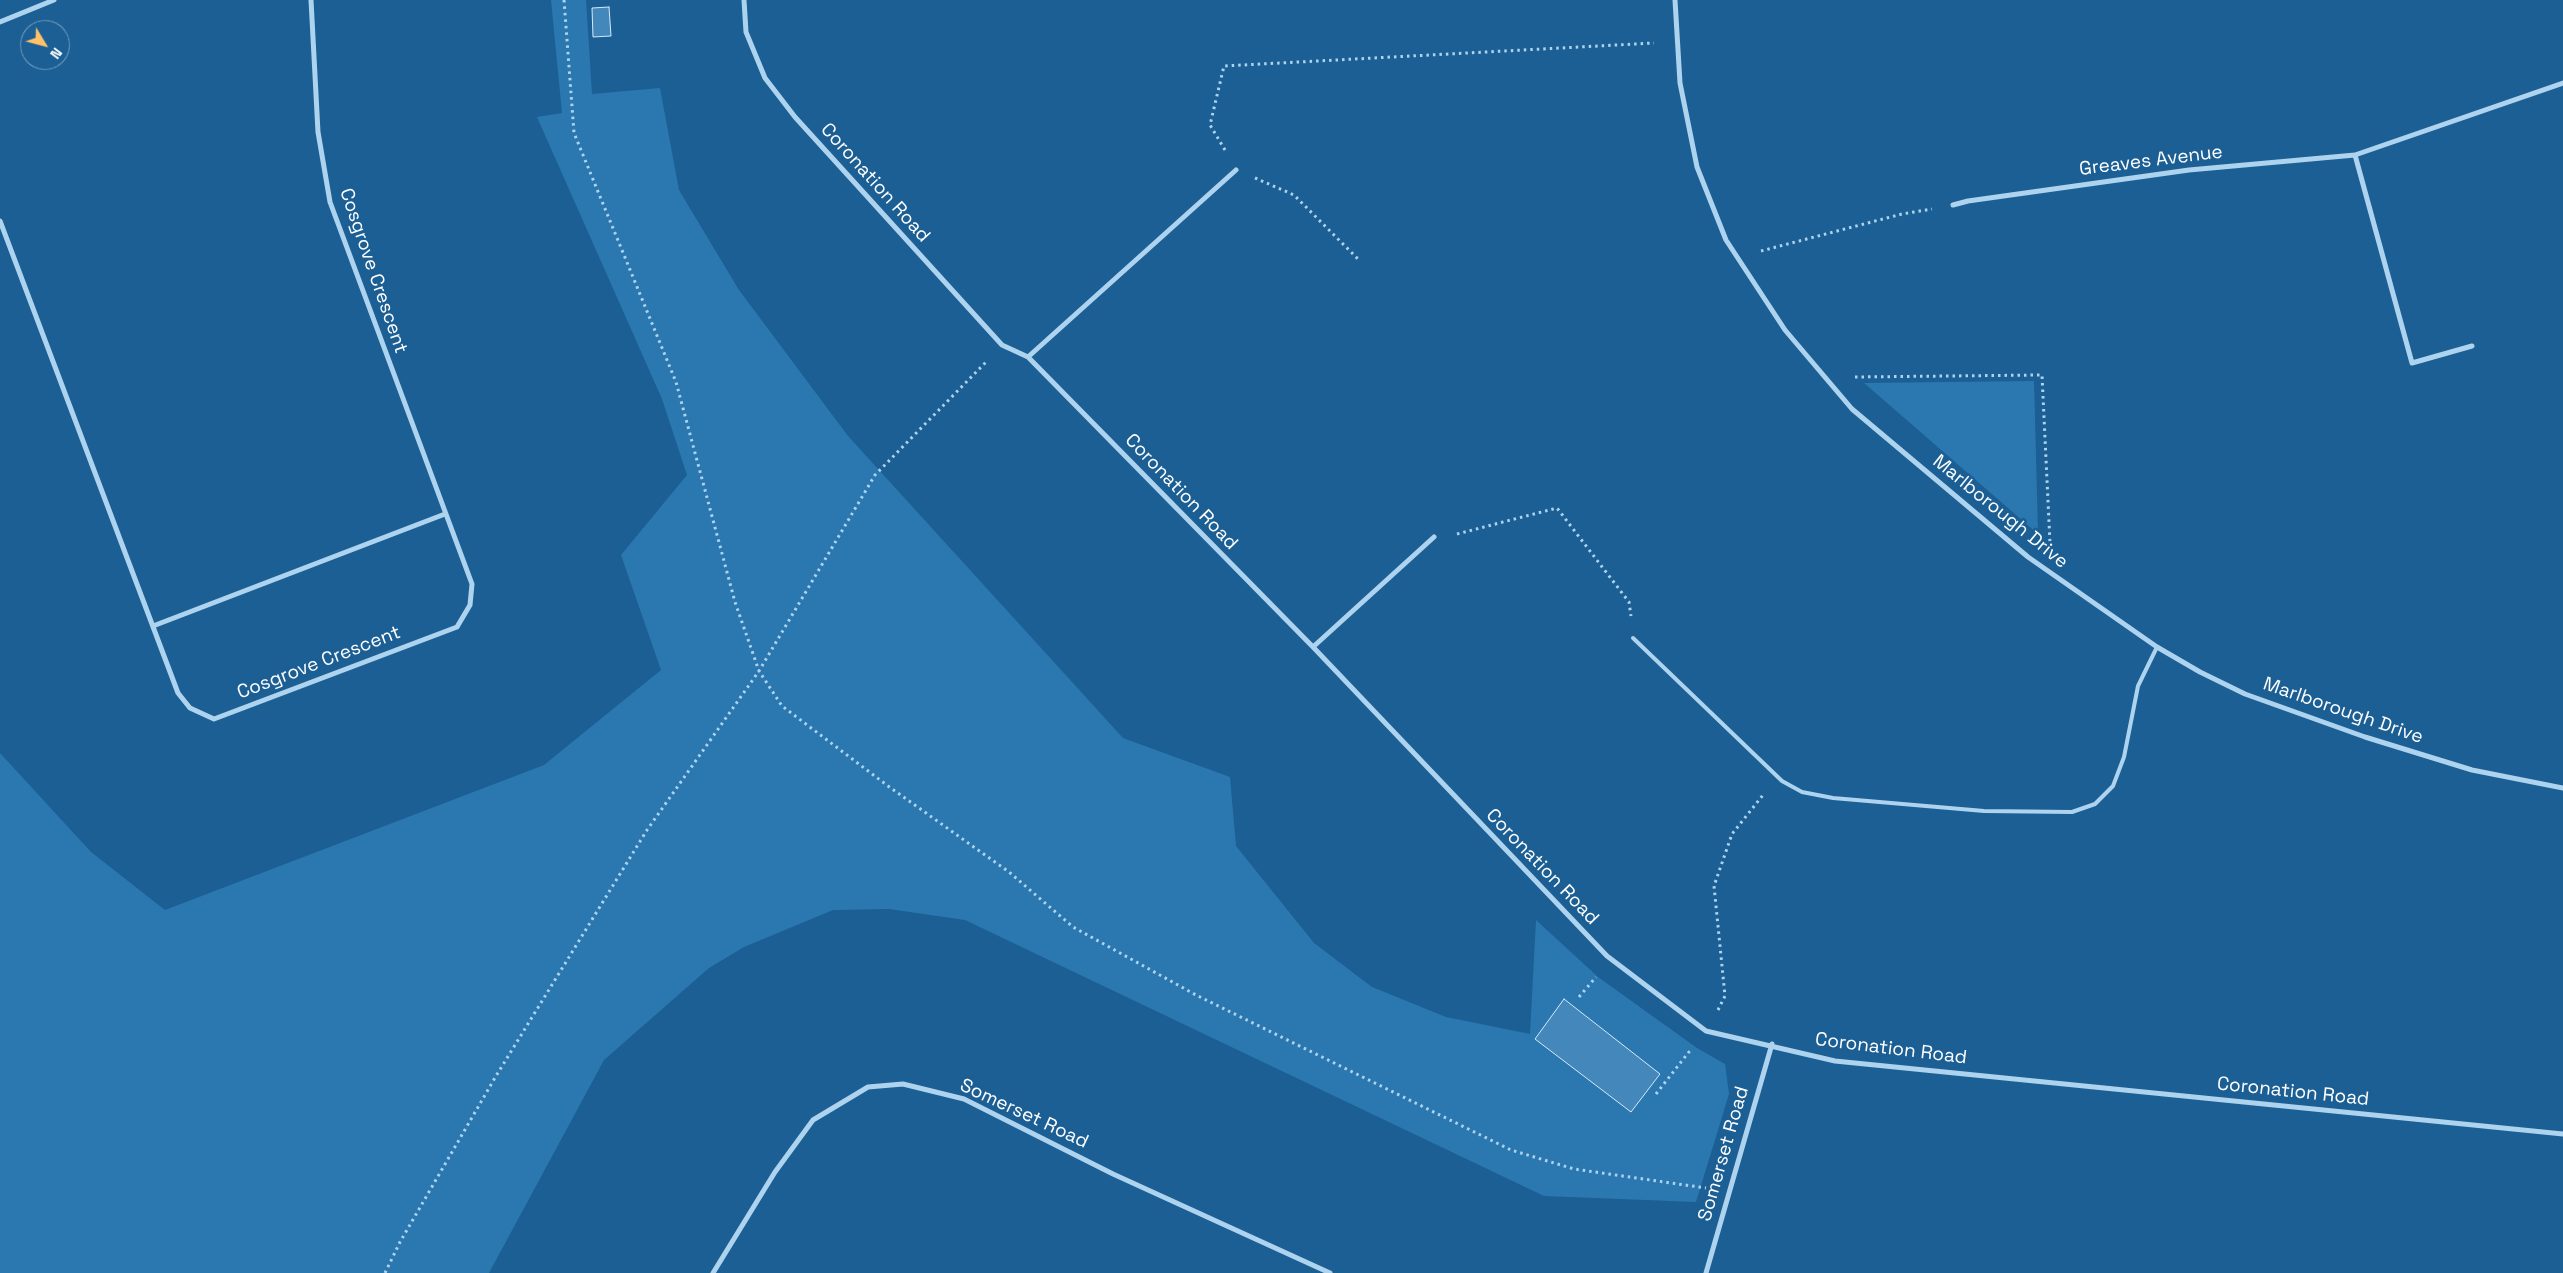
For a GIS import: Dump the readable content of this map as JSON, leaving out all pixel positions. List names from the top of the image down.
{
  "streets": {
    "street": [
      "Greaves Avenue",
      "Coronation Road",
      "Cosgrove Crescent",
      "Marlborough Drive",
      "Somerset Road"
    ]
  },
  "crossings": [
    ["Coronation Road", "Somerset Road"]
  ],
  "north": "bottom right"
}
